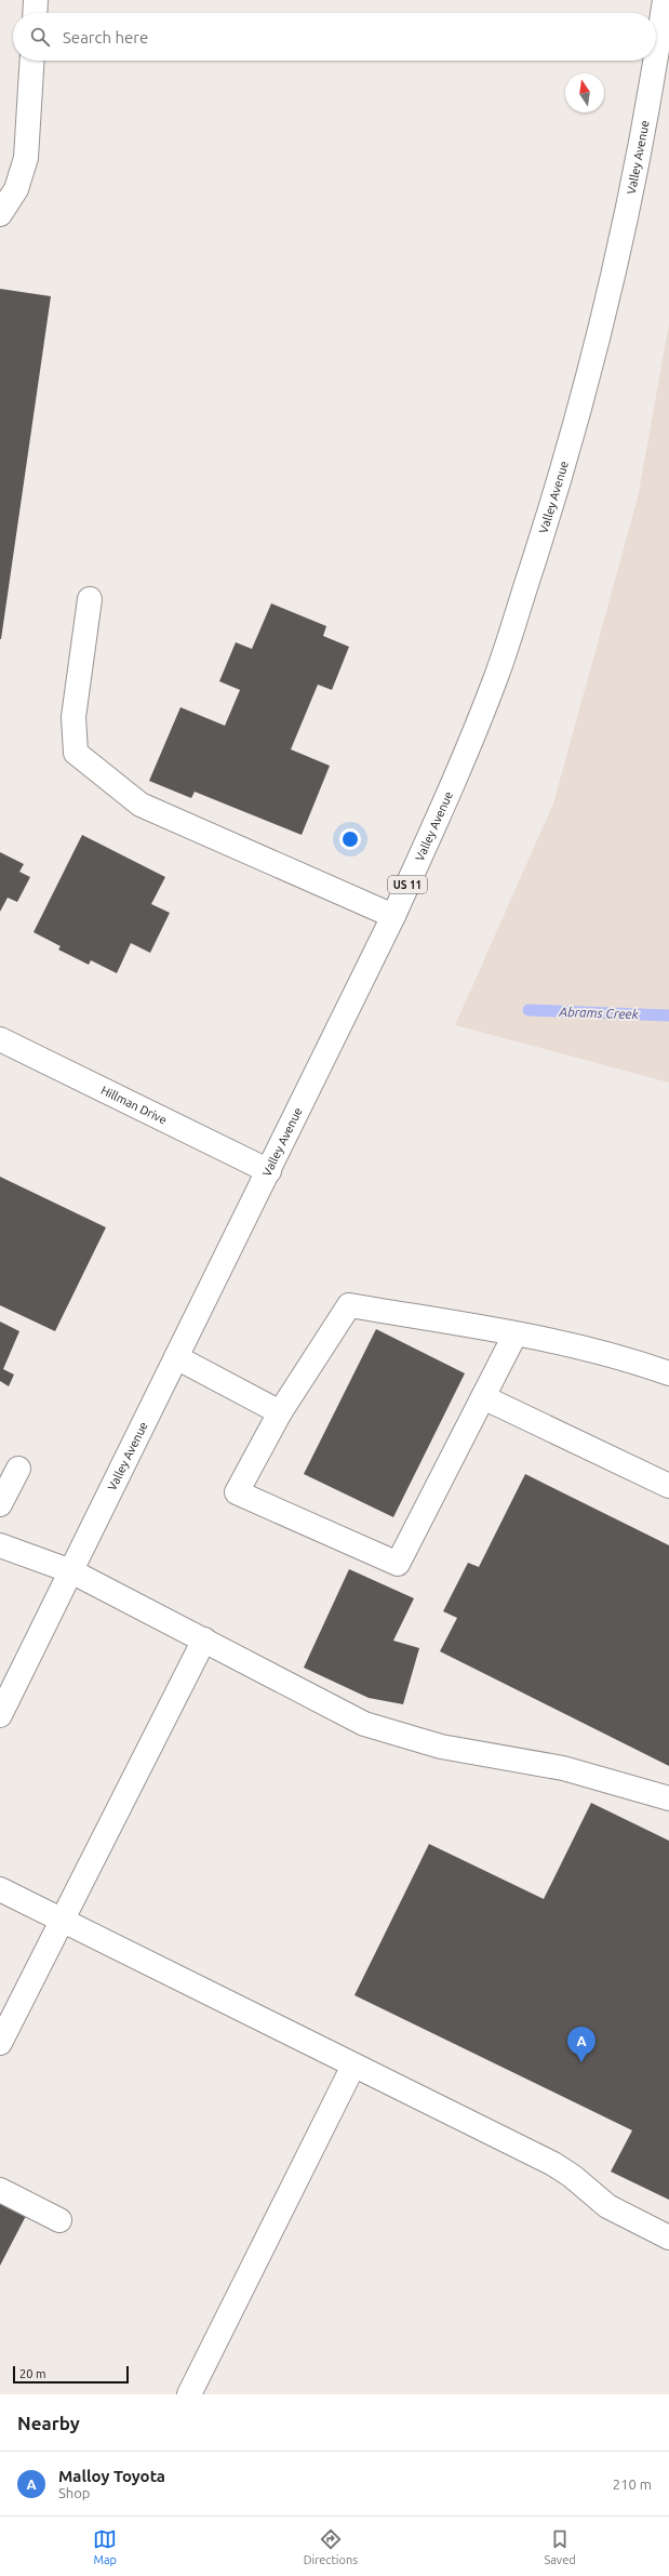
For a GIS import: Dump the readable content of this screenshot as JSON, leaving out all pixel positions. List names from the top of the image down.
{
  "streets": {
    "main road": ["Valley Avenue", "US 11", "Hillman Drive"]
  },
  "crossings": [
    ["Valley Avenue", "Hillman Drive"]
  ],
  "water": ["Abrams Creek"],
  "scale_bar": "20 m",
  "north": "top",
  "page": {
    "search": "Search here",
    "pins": "A",
    "scale": "20 m",
    "heading": "Nearby",
    "list": [
      {
        "mark": "A",
        "name": "Malloy Toyota",
        "note": "Shop",
        "value": "210 m"
      }
    ],
    "nav": ["Map", "Directions", "Saved"]
  }
}
